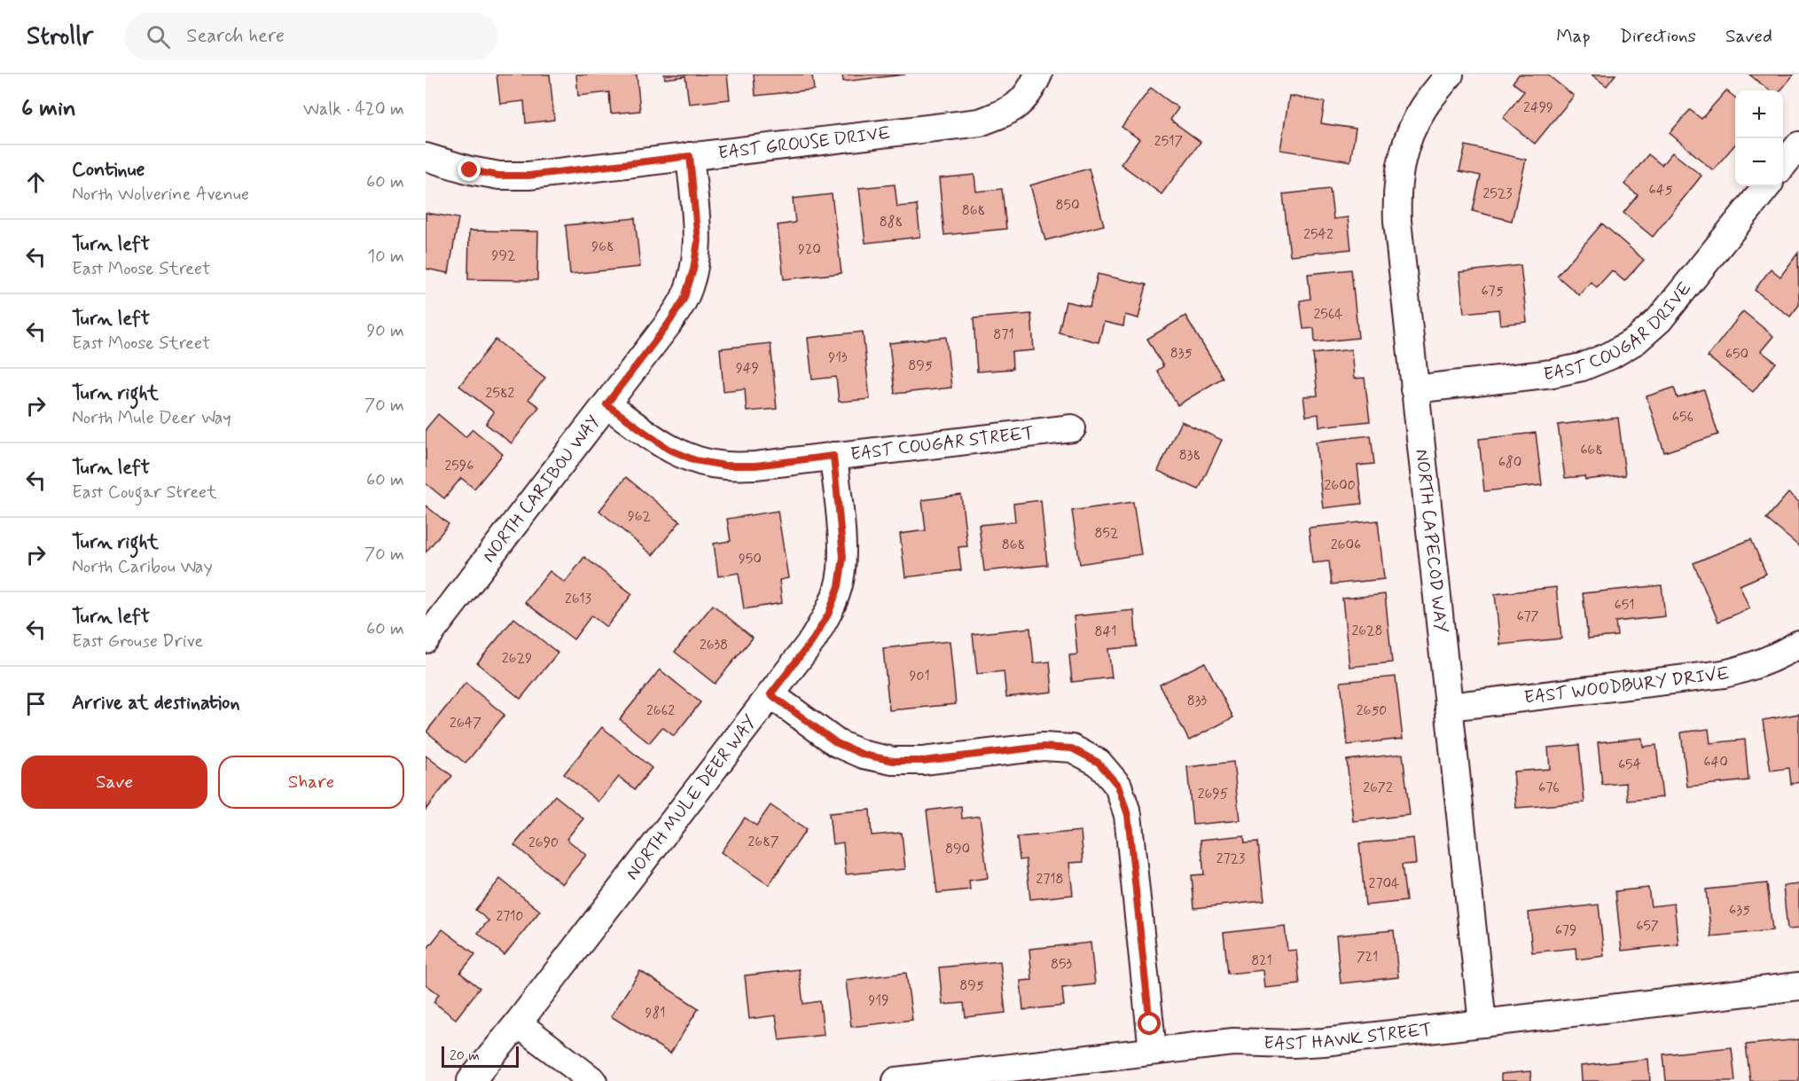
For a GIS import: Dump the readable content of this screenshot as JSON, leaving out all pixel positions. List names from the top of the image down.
{
  "streets": {
    "street": [
      "EAST GROUSE DRIVE",
      "EAST COUGAR DRIVE",
      "EAST COUGAR STREET",
      "NORTH CARIBOU WAY",
      "NORTH CAPECOD WAY",
      "EAST WOODBURY DRIVE",
      "NORTH MULE DEER WAY",
      "EAST HAWK STREET"
    ]
  },
  "crossings": [
    ["EAST GROUSE DRIVE", "NORTH CARIBOU WAY"],
    ["EAST COUGAR DRIVE", "NORTH CAPECOD WAY"],
    ["EAST COUGAR STREET", "NORTH CARIBOU WAY"],
    ["EAST COUGAR STREET", "NORTH MULE DEER WAY"],
    ["NORTH CAPECOD WAY", "EAST WOODBURY DRIVE"],
    ["NORTH CAPECOD WAY", "EAST HAWK STREET"]
  ],
  "house_numbers": [
    "2499",
    "2517",
    "645",
    "2523",
    "850",
    "868",
    "888",
    "2542",
    "968",
    "920",
    "992",
    "675",
    "2564",
    "871",
    "835",
    "650",
    "913",
    "895",
    "949",
    "2582",
    "656",
    "668",
    "838",
    "680",
    "2596",
    "2600",
    "962",
    "852",
    "868",
    "2606",
    "950",
    "2613",
    "651",
    "677",
    "2628",
    "841",
    "2638",
    "2629",
    "901",
    "833",
    "2662",
    "2650",
    "2647",
    "640",
    "654",
    "2672",
    "676",
    "2695",
    "2687",
    "2690",
    "890",
    "2723",
    "2718",
    "2704",
    "635",
    "2710",
    "657",
    "679",
    "721",
    "821",
    "853",
    "895",
    "919",
    "981"
  ],
  "scale_bar": "20 m",
  "page": {
    "header": "Strollr",
    "search": "Search here",
    "nav": ["Map", "Directions", "Saved"],
    "heading": ["6 min", "Walk · 420 m"],
    "map_buttons": ["+", "−"],
    "list": [
      ["Continue", "North Wolverine Avenue", "60 m"],
      ["Turn left", "East Moose Street", "10 m"],
      ["Turn left", "East Moose Street", "90 m"],
      ["Turn right", "North Mule Deer Way", "70 m"],
      ["Turn left", "East Cougar Street", "60 m"],
      ["Turn right", "North Caribou Way", "70 m"],
      ["Turn left", "East Grouse Drive", "60 m"],
      "Arrive at destination"
    ],
    "buttons": ["Save", "Share"],
    "scale": "20 m"
  }
}
